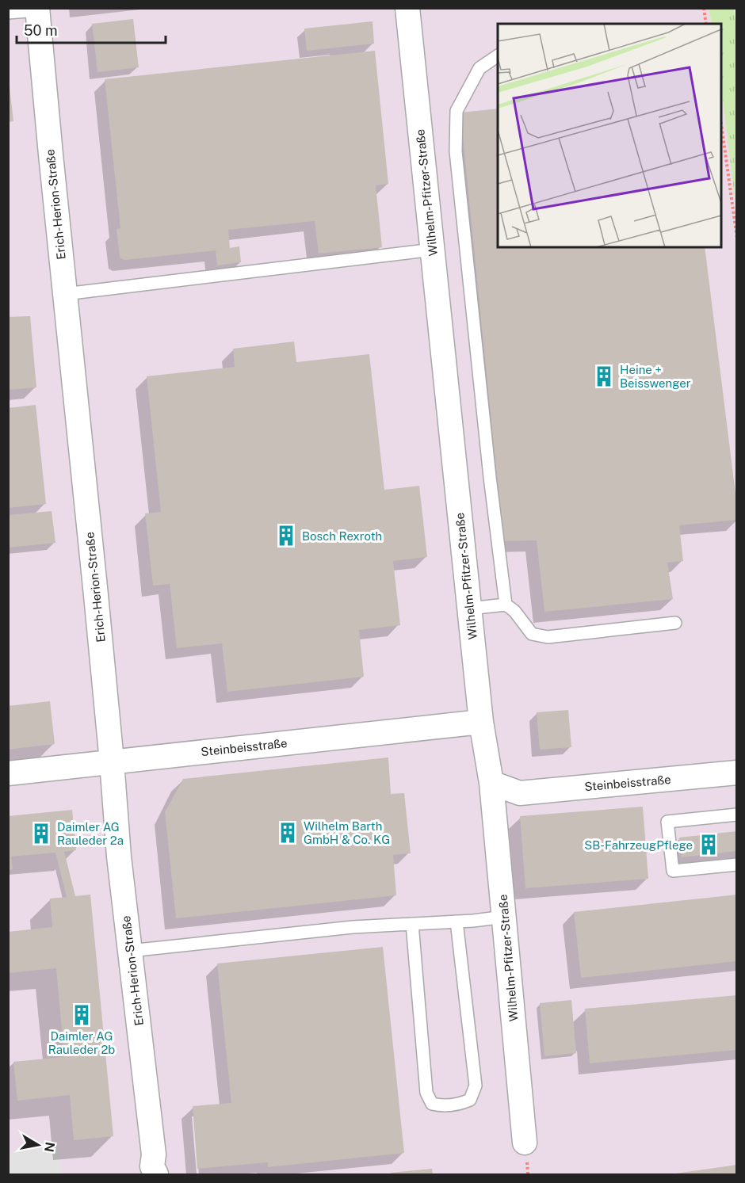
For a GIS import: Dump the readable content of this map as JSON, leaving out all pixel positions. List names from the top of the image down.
{
  "streets": {
    "street": ["Wilhelm-Pfitzer-Straße", "Erich-Herion-Straße", "Steinbeisstraße"]
  },
  "crossings": [
    ["Wilhelm-Pfitzer-Straße", "Steinbeisstraße"],
    ["Erich-Herion-Straße", "Steinbeisstraße"]
  ],
  "places": {
    "building": [
      "Heine + Beisswenger",
      "Bosch Rexroth",
      "Wilhelm Barth GmbH & Co. KG",
      "Daimler AG Rauleder 2a",
      "SB-FahrzeugPflege",
      "Daimler AG Rauleder 2b"
    ]
  },
  "scale_bar": "50 m",
  "north": "right"
}
